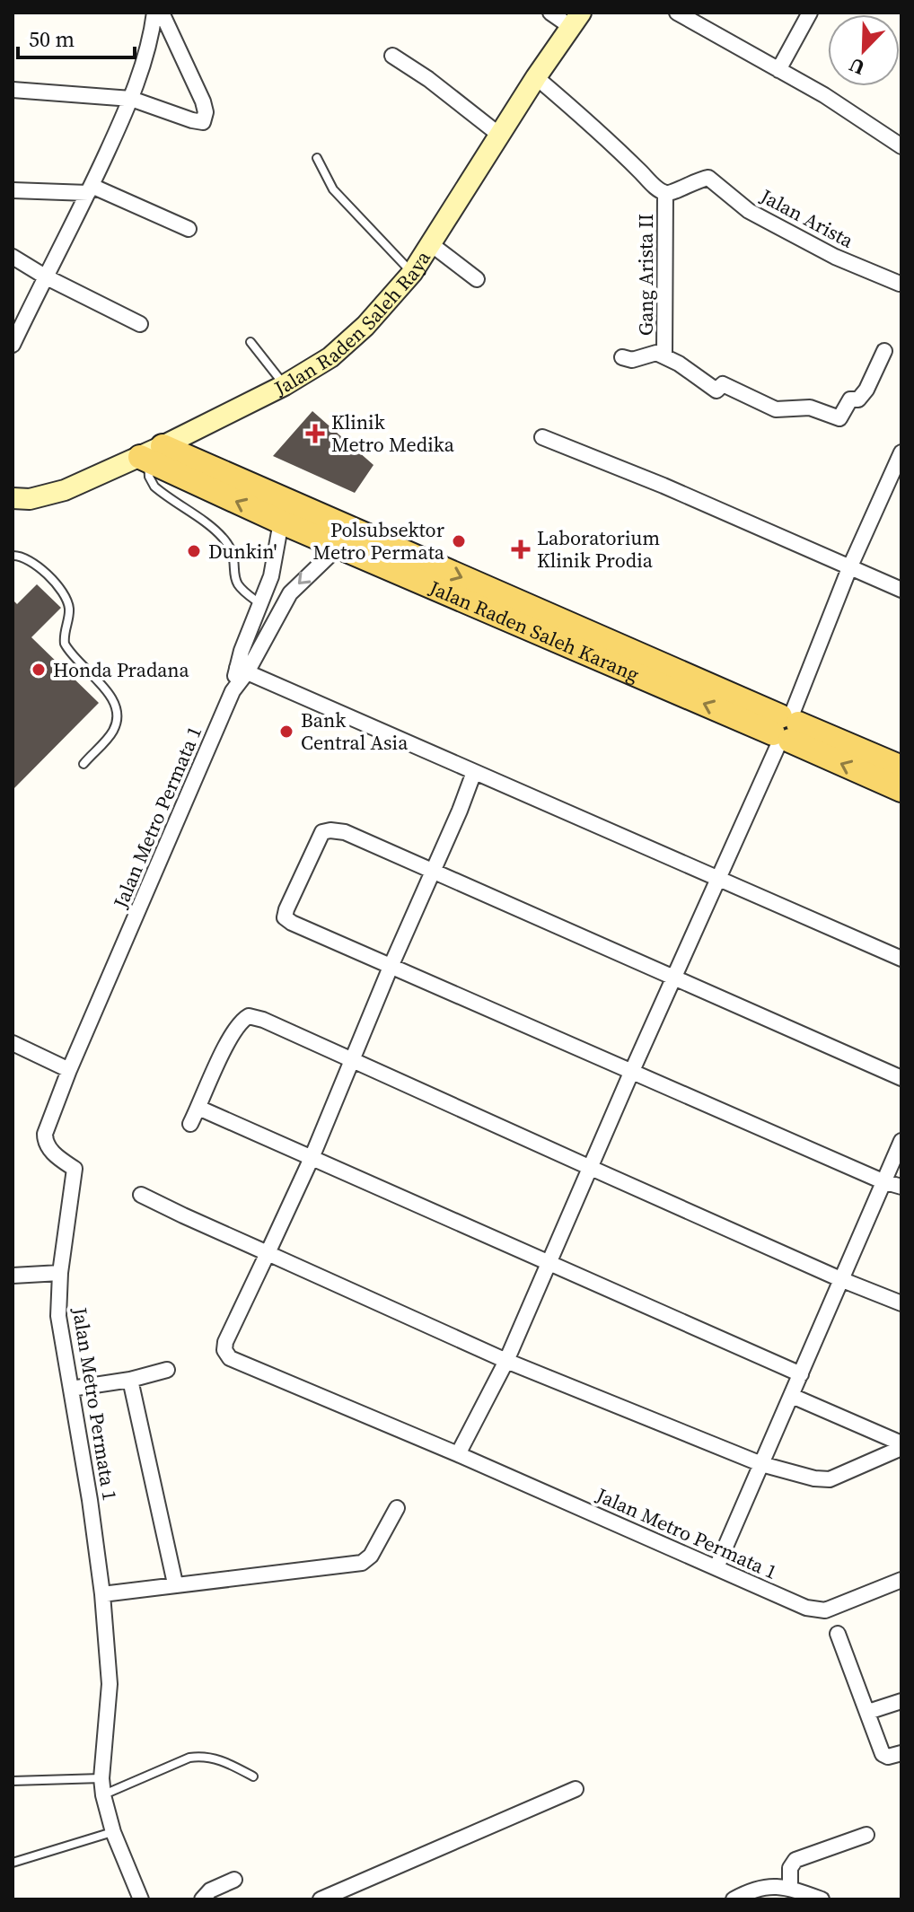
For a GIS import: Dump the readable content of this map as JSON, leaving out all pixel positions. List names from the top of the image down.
{
  "streets": {
    "main road": ["Jalan Raden Saleh Raya", "Jalan Raden Saleh Karang"],
    "street": ["Jalan Arista", "Gang Arista II", "Jalan Metro Permata 1"]
  },
  "crossings": [
    ["Jalan Arista", "Gang Arista II"],
    ["Jalan Raden Saleh Raya", "Jalan Raden Saleh Karang"],
    ["Jalan Raden Saleh Karang", "Jalan Metro Permata 1"]
  ],
  "places": {
    "health": ["Klinik Metro Medika", "Laboratorium Klinik Prodia"],
    "other": [
      "Polsubsektor Metro Permata",
      "Dunkin'",
      "Honda Pradana",
      "Bank Central Asia"
    ]
  },
  "scale_bar": "50 m",
  "north": "bottom left"
}
